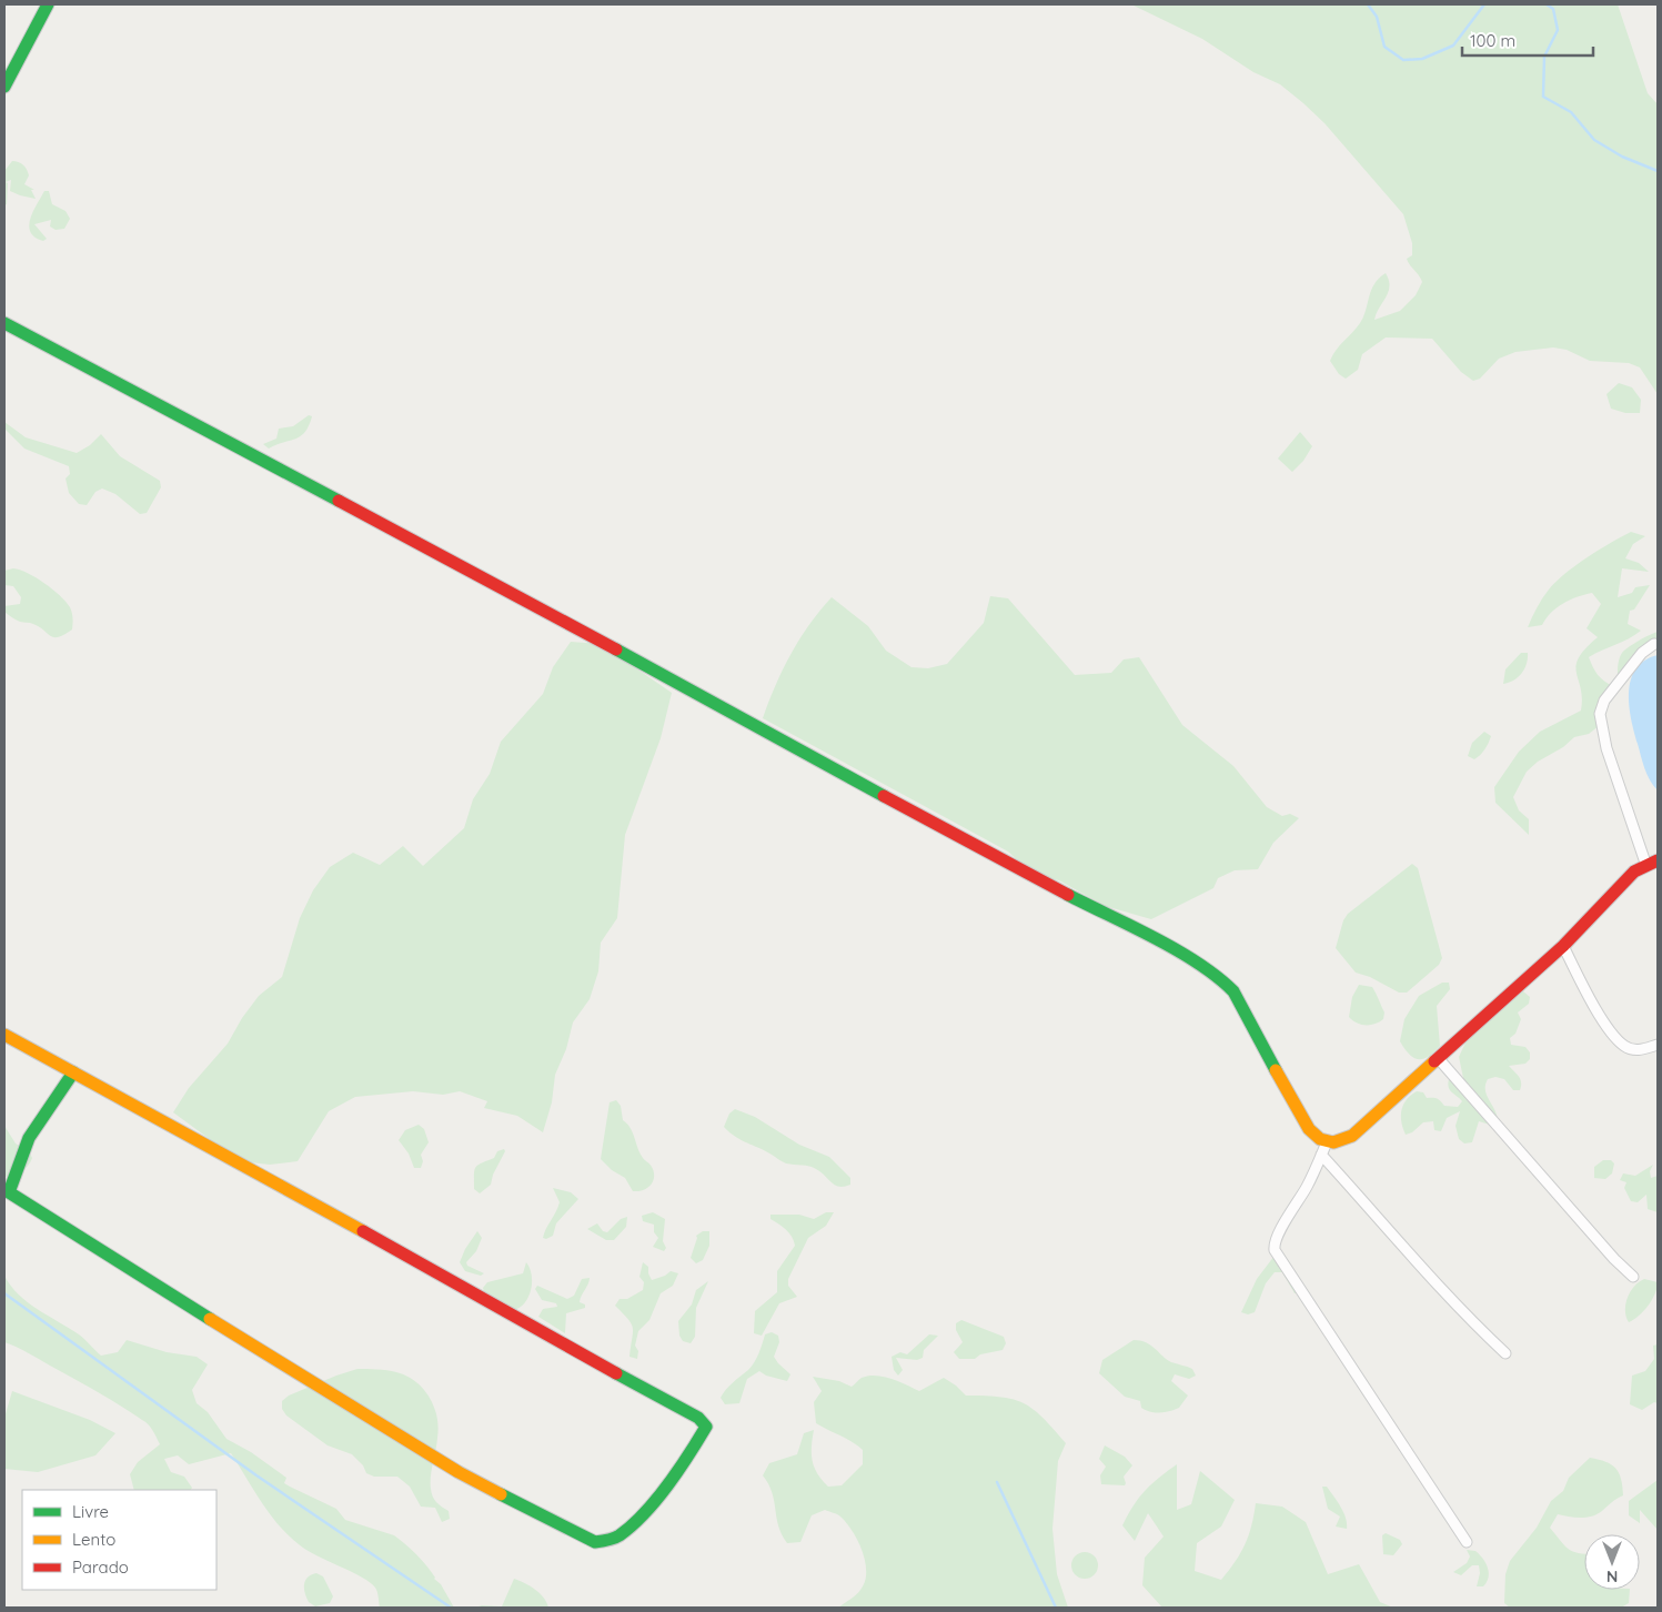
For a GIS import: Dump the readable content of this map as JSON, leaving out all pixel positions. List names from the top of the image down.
{
  "legend": ["Livre", "Lento", "Parado"],
  "scale_bar": "100 m",
  "north": "bottom"
}
